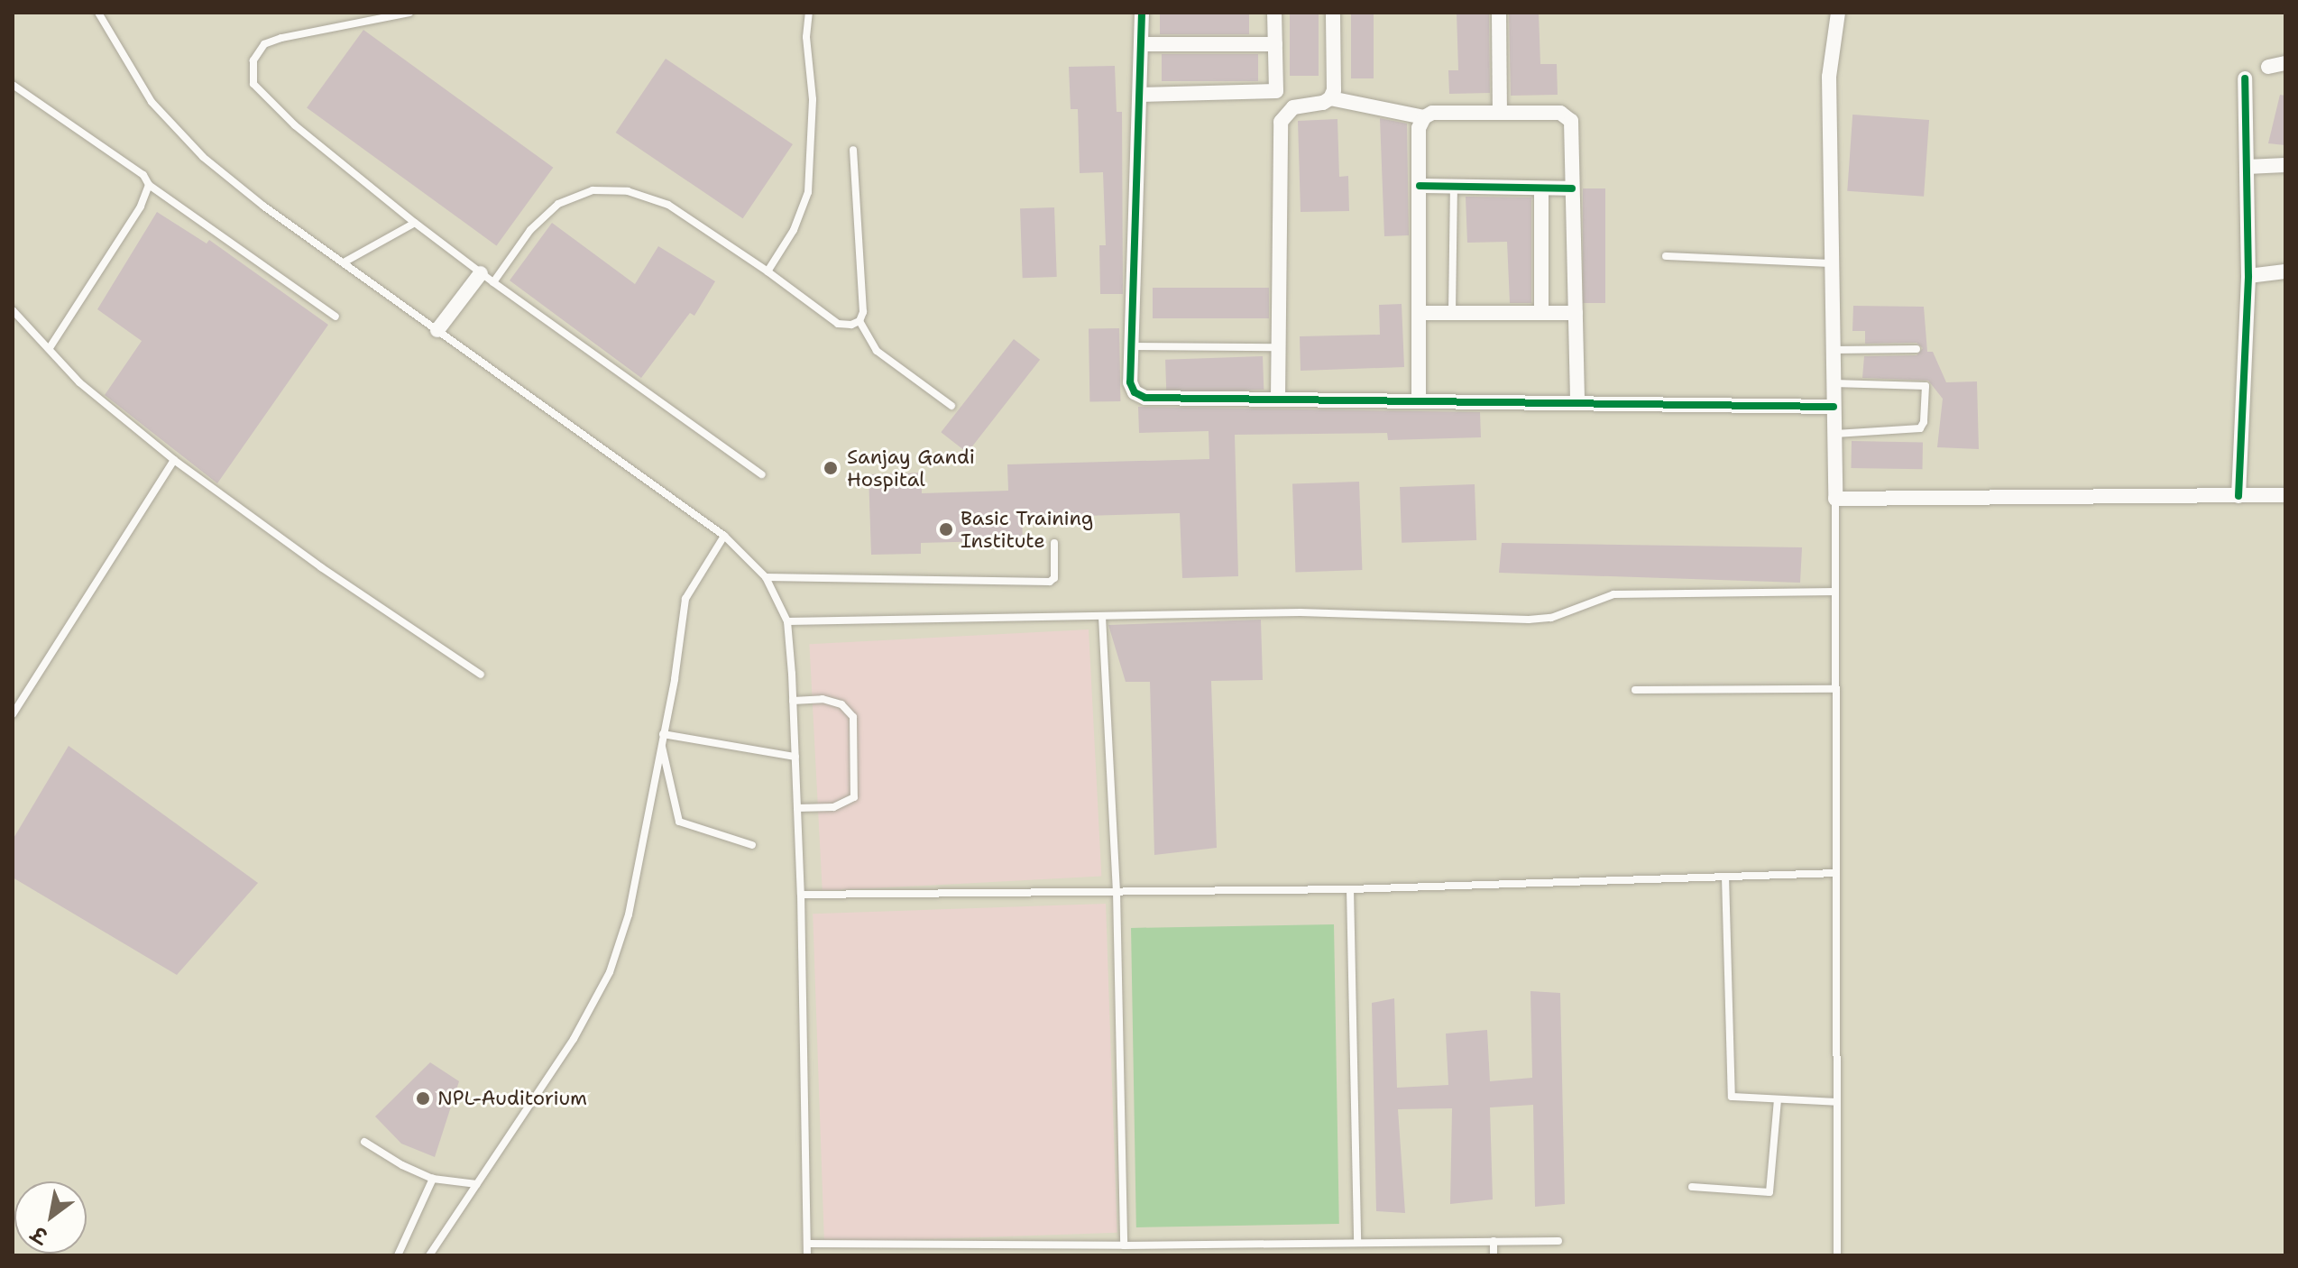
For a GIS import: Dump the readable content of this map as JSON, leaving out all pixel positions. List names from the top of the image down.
{
  "places": ["Sanjay Gandi Hospital", "Basic Training Institute", "NPL-Auditorium"],
  "north": "bottom left"
}
